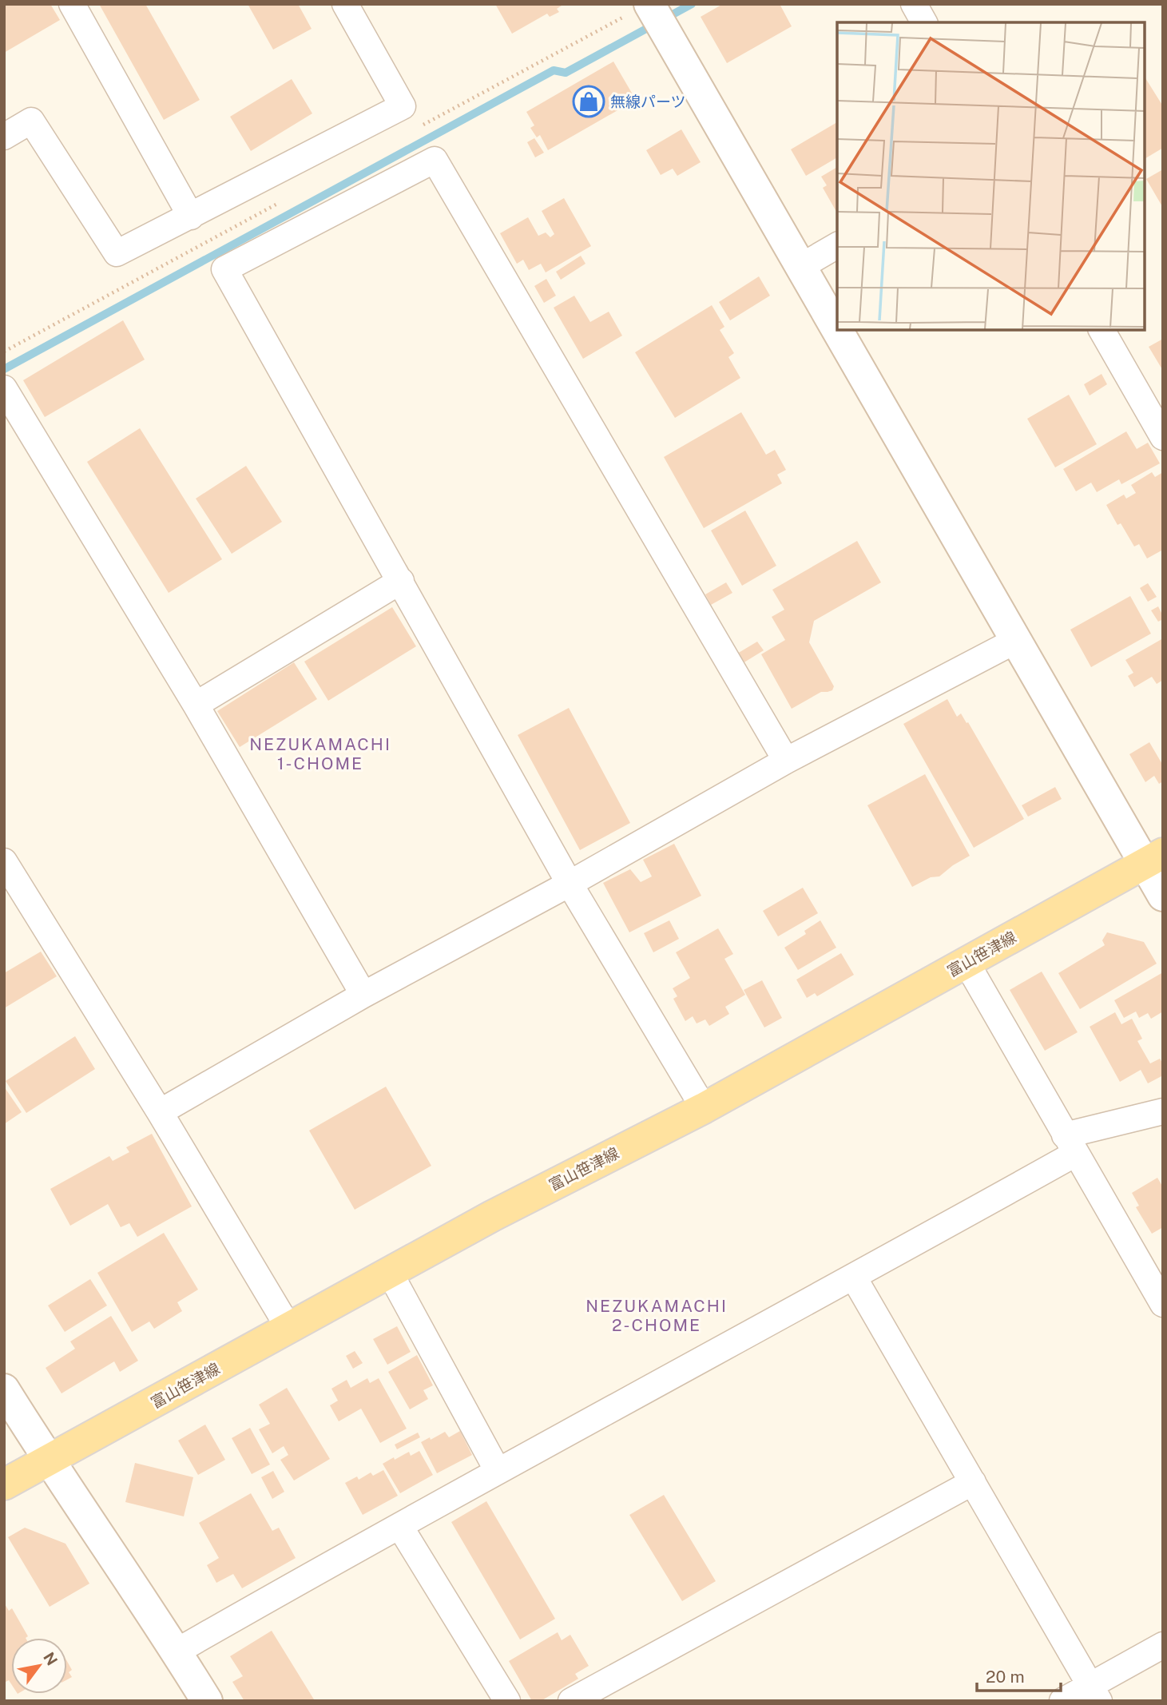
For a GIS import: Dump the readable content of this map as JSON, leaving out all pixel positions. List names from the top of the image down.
{
  "streets": {
    "main road": ["富山笹津線"]
  },
  "districts": ["NEZUKAMACHI 1-CHOME", "NEZUKAMACHI 2-CHOME"],
  "places": {
    "shop": ["無線パーツ"]
  },
  "scale_bar": "20 m",
  "north": "top right"
}
